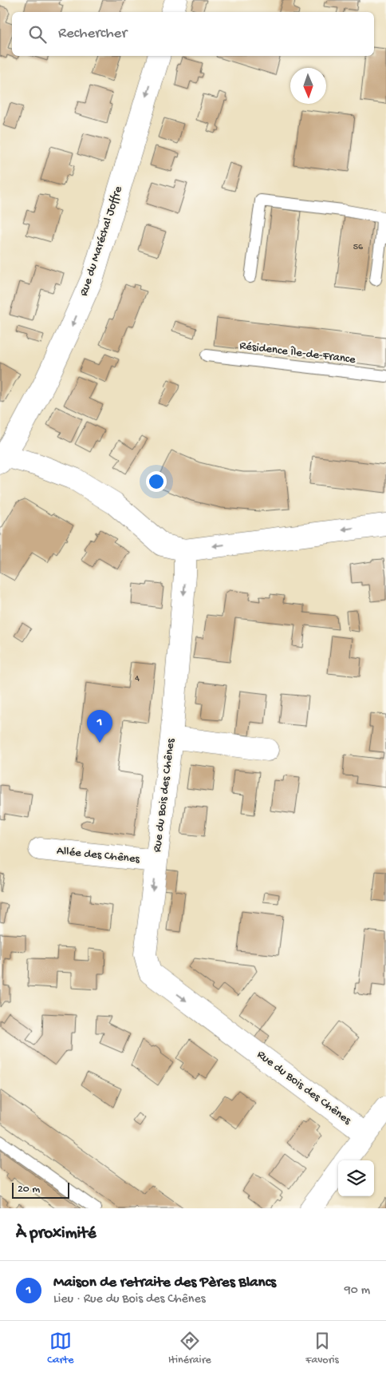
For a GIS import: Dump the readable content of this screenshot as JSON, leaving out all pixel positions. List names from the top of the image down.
{
  "streets": {
    "street": ["Rue du Maréchal Joffre", "Rue du Bois des Chênes", "Allée des Chênes"],
    "lane": ["Résidence Île-de-France"]
  },
  "crossings": [
    ["Rue du Bois des Chênes", "Allée des Chênes"]
  ],
  "one_way": ["Rue du Maréchal Joffre", "Rue du Bois des Chênes"],
  "house_numbers": ["56", "4"],
  "scale_bar": "20 m",
  "north": "bottom",
  "page": {
    "search": "Rechercher",
    "pins": "1",
    "scale": "20 m",
    "heading": "À proximité",
    "list": [
      {
        "mark": "1",
        "name": "Maison de retraite des Pères Blancs",
        "note": "Lieu · Rue du Bois des Chênes",
        "value": "90 m"
      }
    ],
    "nav": ["Carte", "Itinéraire", "Favoris"]
  }
}
